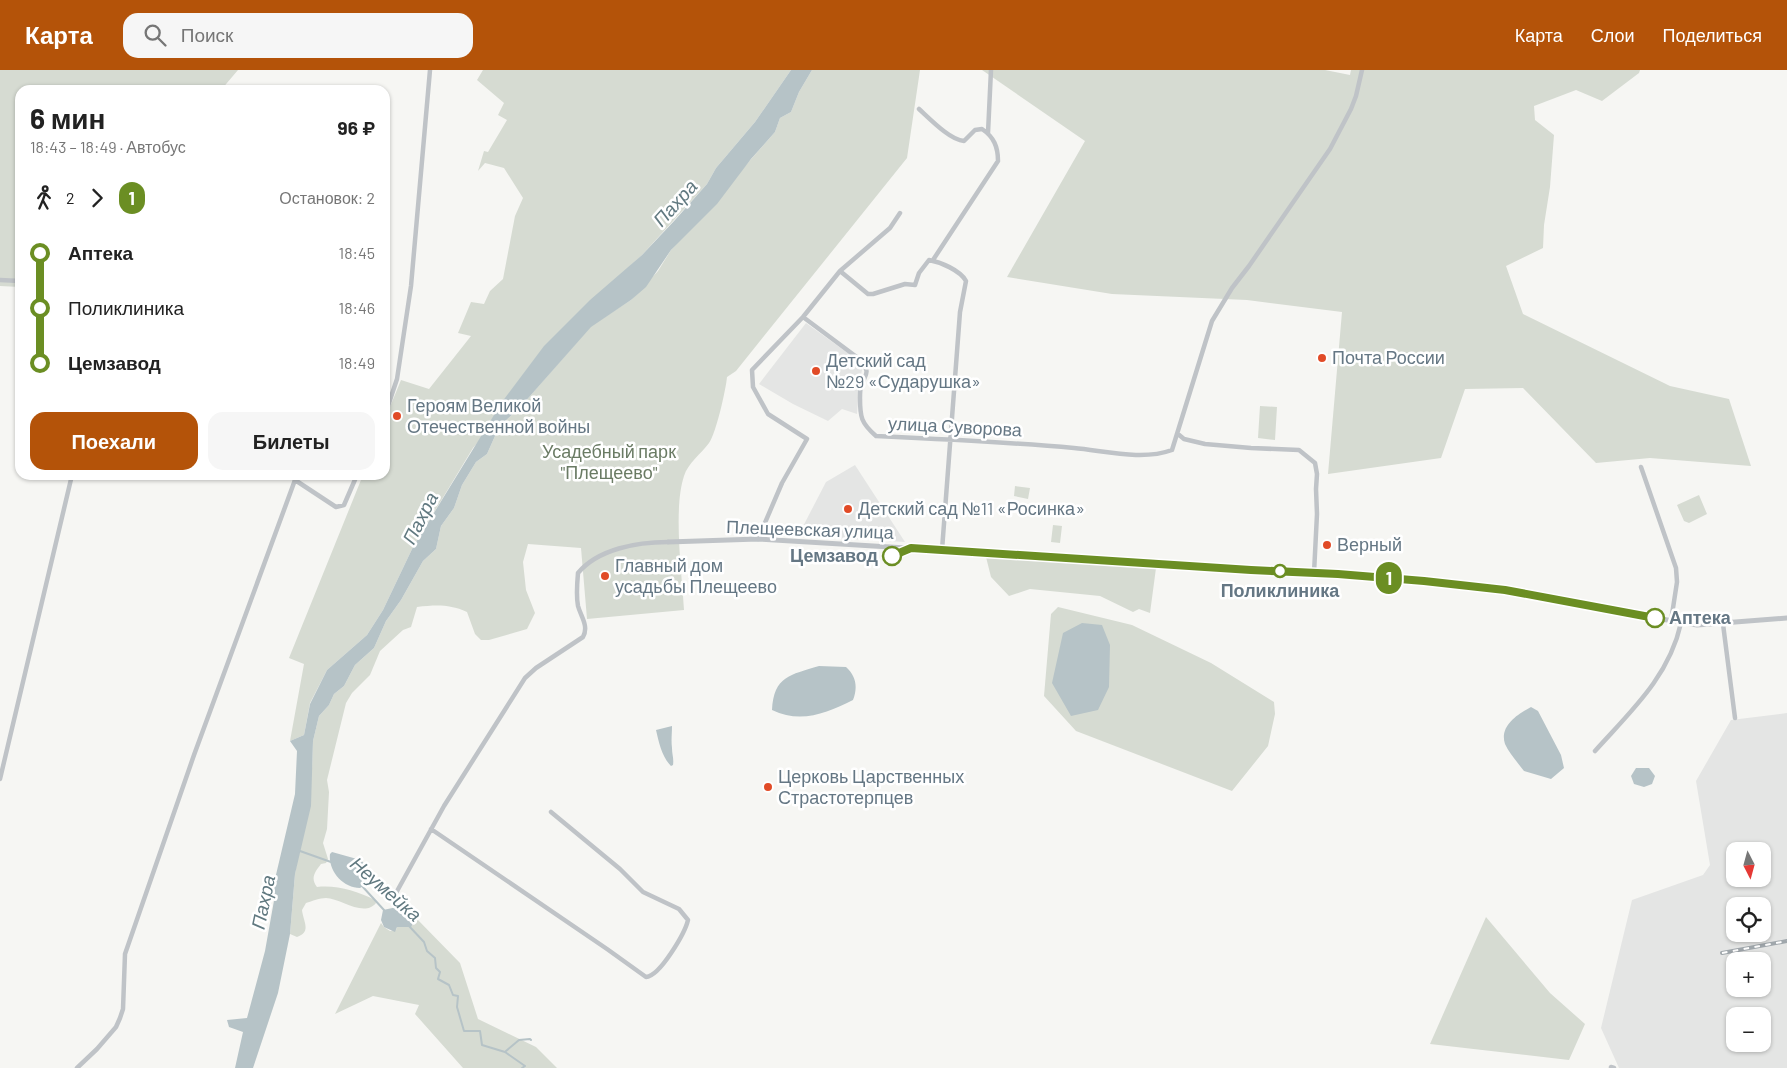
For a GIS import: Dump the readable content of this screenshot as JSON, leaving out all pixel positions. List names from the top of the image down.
{
  "streets": {
    "street": ["улица Суворова", "Плещеевская улица"]
  },
  "water": ["Пахра", "Неумейка"],
  "parks": ["Усадебный парк \"Плещеево\""],
  "places": [
    "Почта России",
    "Детский сад №29 «Сударушка»",
    "Героям Великой Отечественной войны",
    "Детский сад №11 «Росинка»",
    "Верный",
    "Цемзавод",
    "Поликлиника",
    "Главный дом усадьбы Плещеево",
    "Аптека",
    "Церковь Царственных Страстотерпцев"
  ],
  "lines": ["bus line 1"],
  "north": "bottom",
  "page": {
    "header": "Карта",
    "search": "Поиск",
    "nav": ["Карта", "Слои", "Поделиться"],
    "on_map": "1",
    "heading": ["6 мин", "18:43 – 18:49 · Автобус", "96 ₽"],
    "legs": ["2", "1", "Остановок: 2"],
    "list": [
      {
        "name": "Аптека",
        "value": "18:45"
      },
      {
        "name": "Поликлиника",
        "value": "18:46"
      },
      {
        "name": "Цемзавод",
        "value": "18:49"
      }
    ],
    "buttons": ["Поехали", "Билеты"],
    "map_buttons": ["+", "−"]
  }
}
